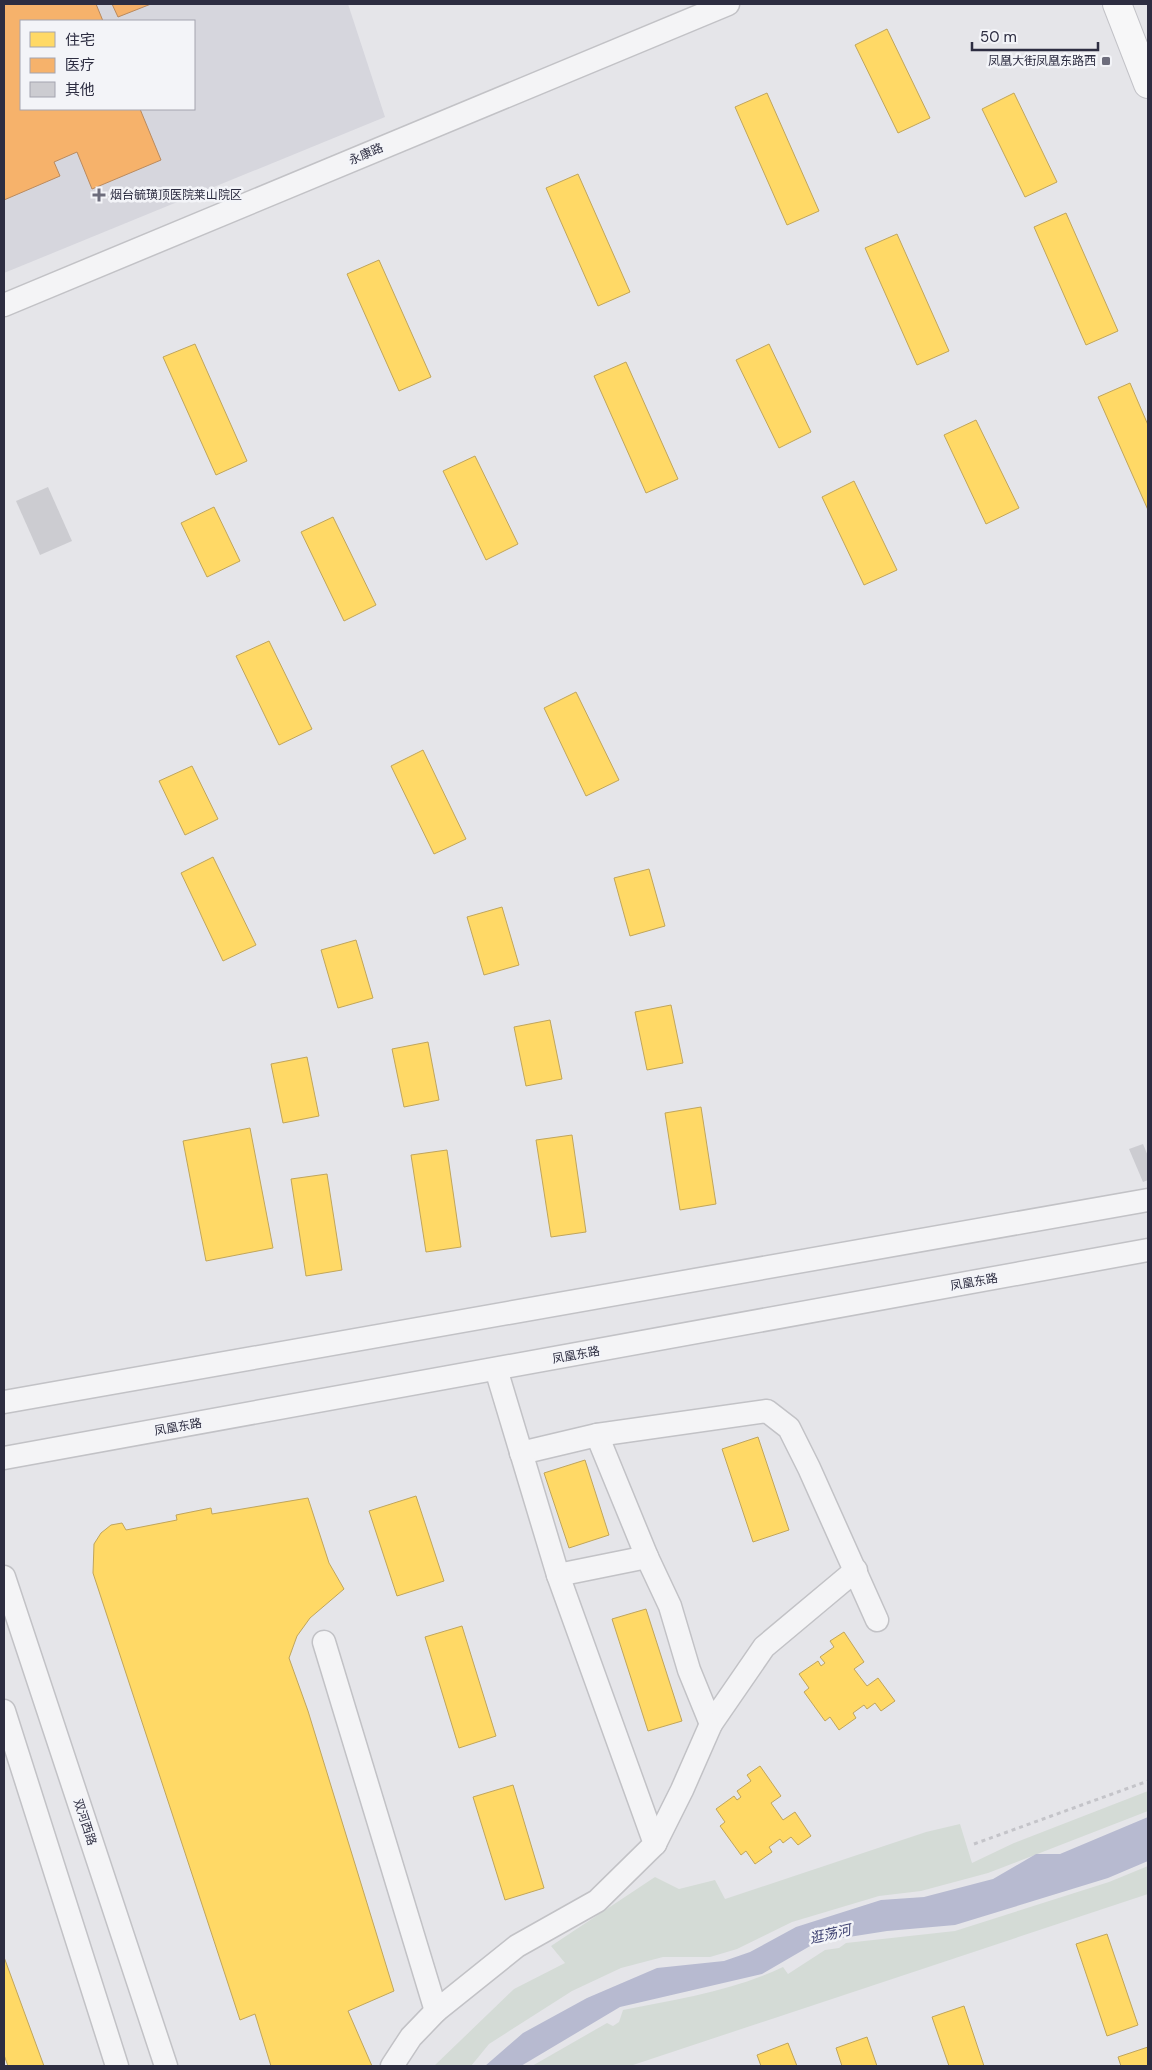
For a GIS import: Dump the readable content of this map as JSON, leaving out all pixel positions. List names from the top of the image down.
{
  "streets": {
    "street": ["永康路", "凤凰东路", "双河西路"]
  },
  "water": ["逛荡河"],
  "places": {
    "transit": ["凤凰大街凤凰东路西"],
    "health": ["烟台毓璜顶医院莱山院区"]
  },
  "legend": ["住宅", "医疗", "其他"],
  "scale_bar": "50 m"
}
